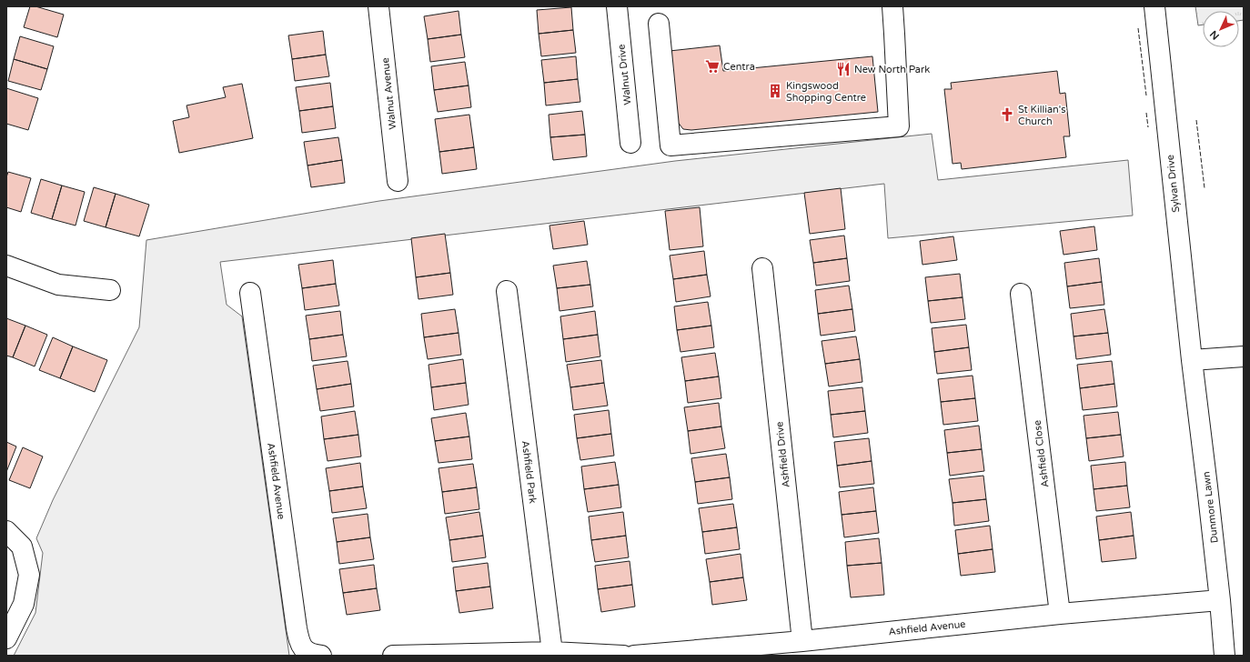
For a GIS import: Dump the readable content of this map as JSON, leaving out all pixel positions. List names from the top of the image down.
{
  "streets": {
    "street": [
      "Walnut Drive",
      "Walnut Avenue",
      "Sylvan Drive",
      "Ashfield Close",
      "Ashfield Drive",
      "Ashfield Park",
      "Ashfield Avenue",
      "Dunmore Lawn"
    ]
  },
  "crossings": [
    ["Sylvan Drive", "Dunmore Lawn"],
    ["Ashfield Close", "Ashfield Avenue"],
    ["Ashfield Drive", "Ashfield Avenue"],
    ["Ashfield Avenue", "Dunmore Lawn"]
  ],
  "places": {
    "supermarket": ["Centra"],
    "restaurant": ["New North Park"],
    "building": ["Kingswood Shopping Centre"],
    "church": ["St Killian's Church"]
  },
  "north": "bottom left"
}
